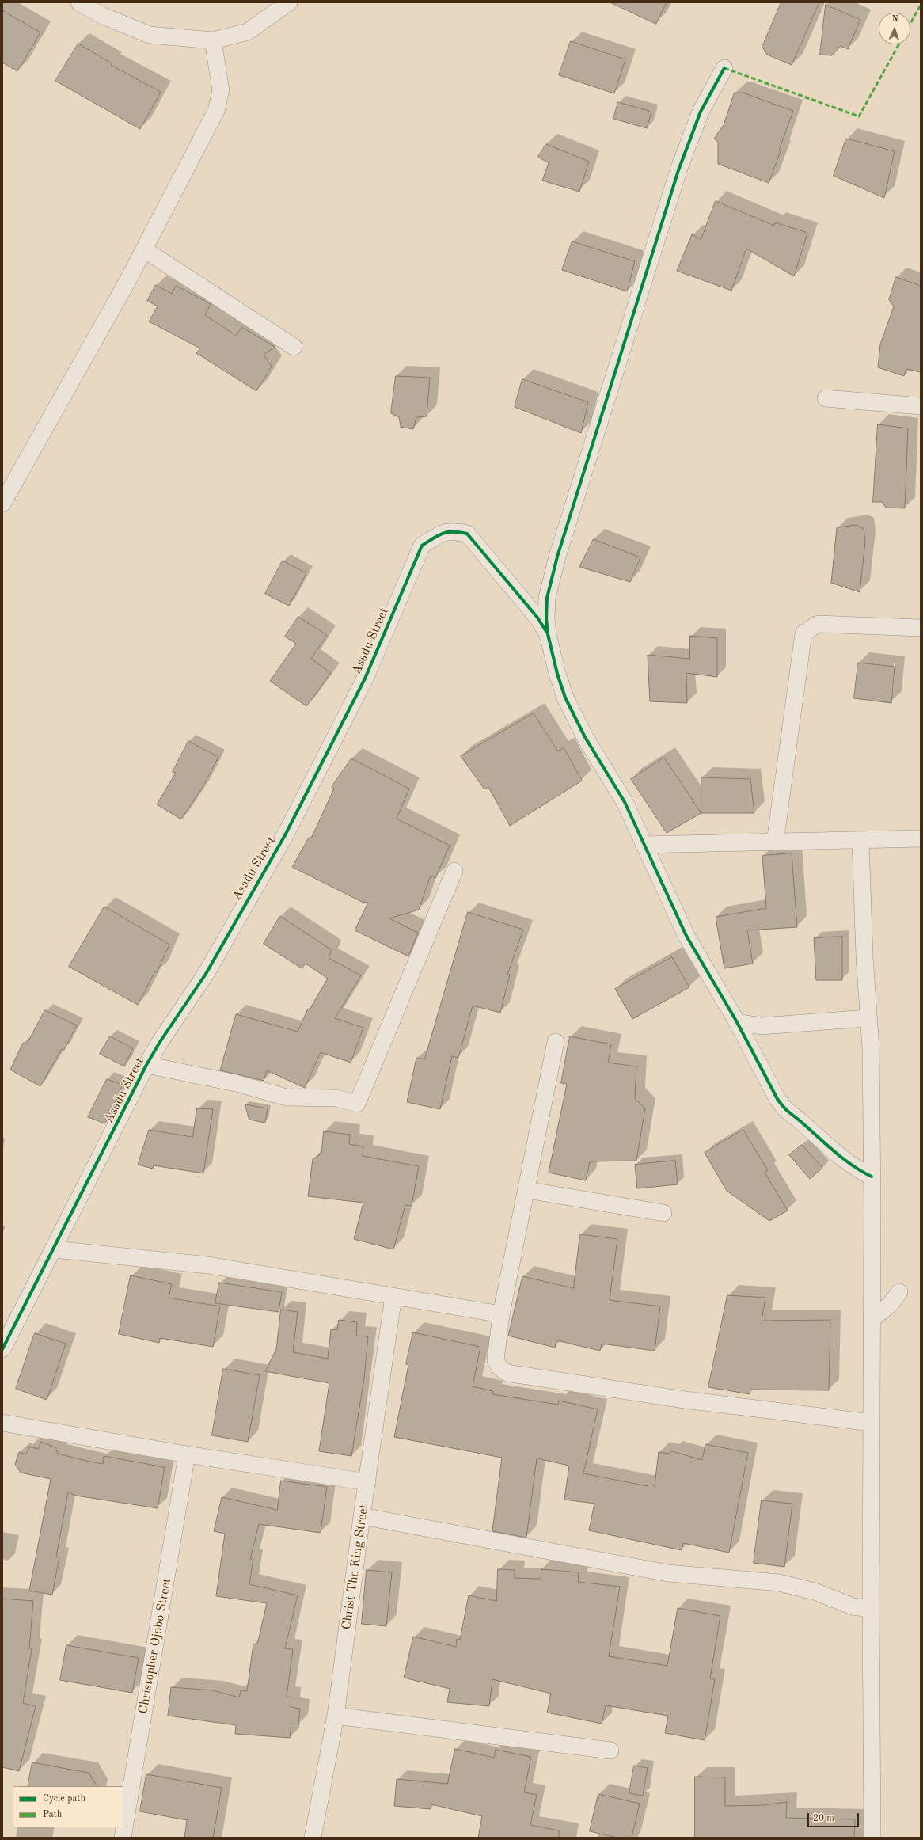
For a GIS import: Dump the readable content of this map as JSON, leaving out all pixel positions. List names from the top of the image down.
{
  "streets": {
    "street": ["Asadu Street", "Christ The King Street", "Christopher Ojobo Street"]
  },
  "legend": ["Cycle path", "Path"],
  "scale_bar": "20 m",
  "north": "top"
}
